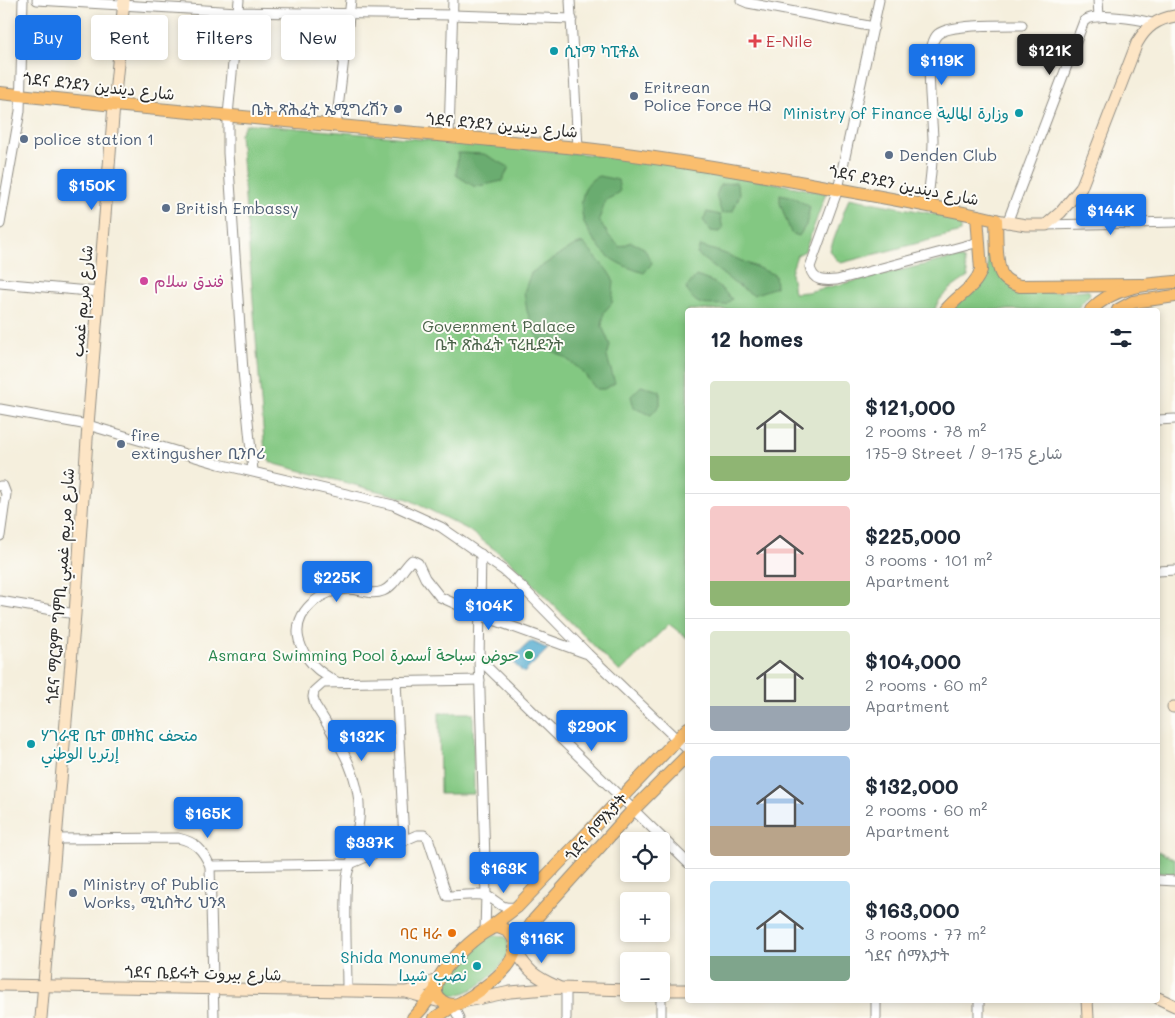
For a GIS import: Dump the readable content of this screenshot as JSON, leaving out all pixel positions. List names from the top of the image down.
{
  "streets": {
    "main road": [
      "ጎደና ደንደን شارع ديندين",
      "شارع مريم غمب",
      "ጎደና ማርያም ግምቢ شارع مريم غمبي",
      "ጎደና ሰማእታት",
      "ጎደና ቤይሩት شارع بيروت"
    ]
  },
  "crossings": [
    ["ጎደና ደንደን شارع ديندين", "شارع مريم غمب"],
    ["شارع مريم غمب", "ጎደና ማርያም ግምቢ شارع مريم غمبي"],
    ["ጎደና ማርያም ግምቢ شارع مريم غمبي", "ጎደና ቤይሩት شارع بيروت"]
  ],
  "parks": ["Government Palace ቤት ጽሕፈት ፕረዚደንት"],
  "places": {
    "health": ["E-Nile"],
    "other": [
      "ሲነማ ካፒቶል",
      "Eritrean Police Force HQ",
      "ቤት ጽሕፈት ኤሚግረሽን",
      "Ministry of Finance وزارة المالية",
      "police station 1",
      "Denden Club",
      "British Embassy",
      "فندق سلام",
      "fire extingusher ቢንቦሪ",
      "Asmara Swimming Pool حوض سباحة أسمرة",
      "ሃገራዊ ቤተ መዘክር متحف إرتريا الوطني",
      "Ministry of Public Works, ሚኒስትሪ ህንጻ",
      "ባር ዛራ",
      "Shida Monument نصب شيدا"
    ]
  },
  "page": {
    "chip": [
      "Buy",
      "Rent",
      "Filters",
      "New"
    ],
    "price": [
      "$121K",
      "$119K",
      "$150K",
      "$144K",
      "$225K",
      "$104K",
      "$290K",
      "$132K",
      "$165K",
      "$337K",
      "$163K",
      "$116K"
    ],
    "heading": "12 homes",
    "list": [
      {
        "name": "$121,000",
        "note": "2 rooms · 78 m² · 175-9 Street / شارع 175-9"
      },
      {
        "name": "$225,000",
        "note": "3 rooms · 101 m² · Apartment"
      },
      {
        "name": "$104,000",
        "note": "2 rooms · 60 m² · Apartment"
      },
      {
        "name": "$132,000",
        "note": "2 rooms · 60 m² · Apartment"
      },
      {
        "name": "$163,000",
        "note": "3 rooms · 77 m² · ጎደና ሰማእታት"
      }
    ],
    "map_buttons": ["+", "−"]
  }
}
